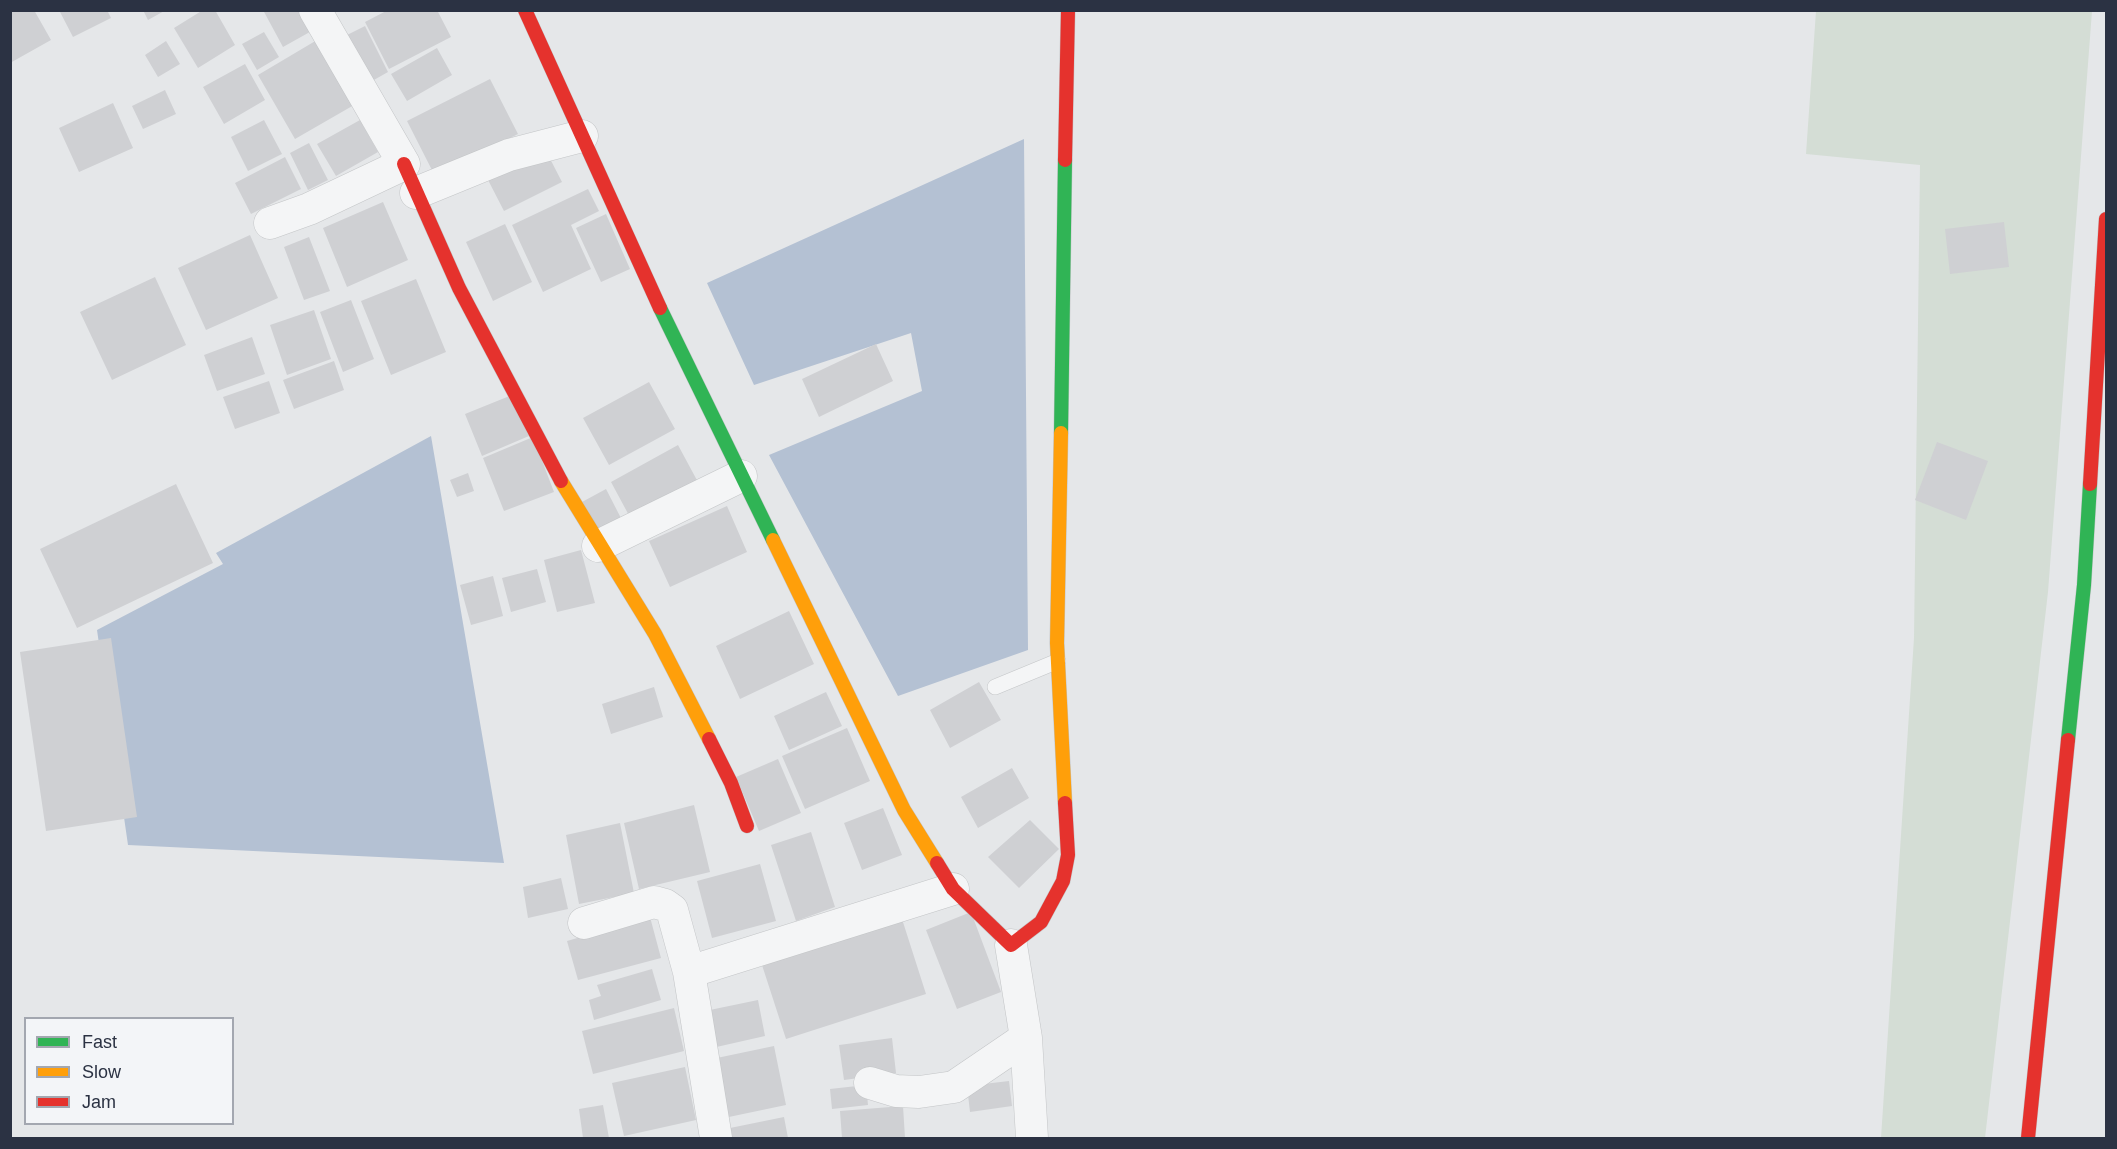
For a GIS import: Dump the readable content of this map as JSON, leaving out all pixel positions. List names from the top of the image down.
{
  "legend": ["Fast", "Slow", "Jam"]
}
